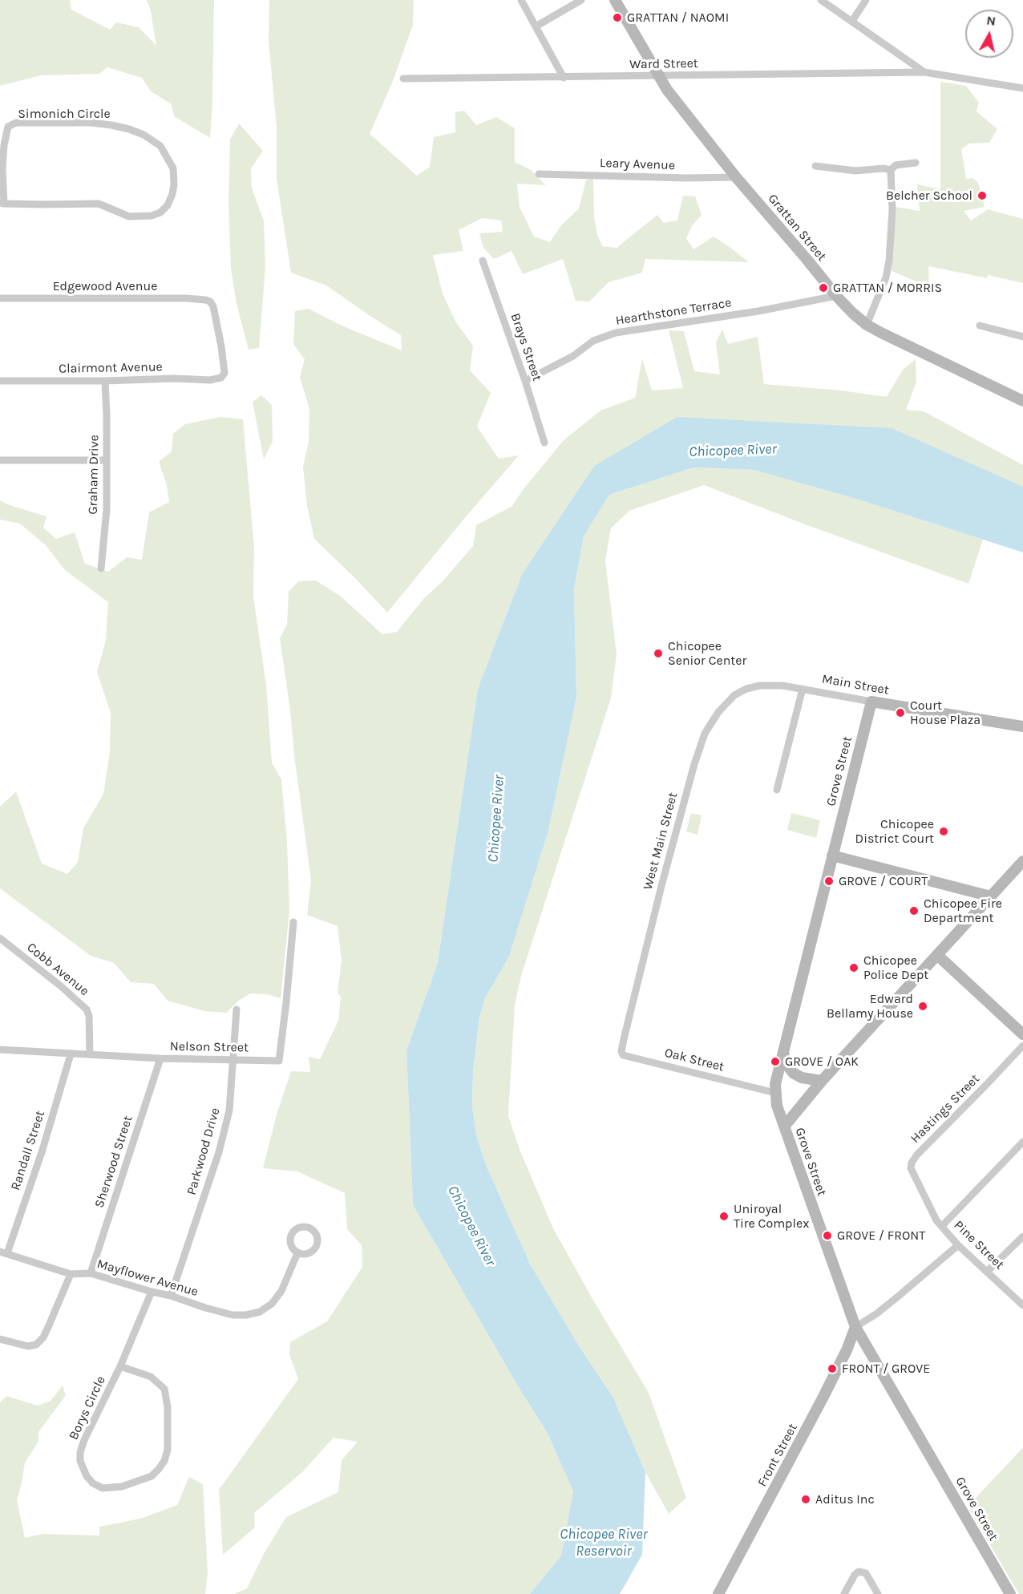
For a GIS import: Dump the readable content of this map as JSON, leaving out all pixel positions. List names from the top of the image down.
{
  "streets": {
    "main road": [
      "Grattan Street",
      "Main Street",
      "Grove Street",
      "Front Street"
    ],
    "street": [
      "Ward Street",
      "Simonich Circle",
      "Leary Avenue",
      "Edgewood Avenue",
      "Hearthstone Terrace",
      "Brays Street",
      "Clairmont Avenue",
      "Graham Drive",
      "West Main Street",
      "Cobb Avenue",
      "Nelson Street",
      "Oak Street",
      "Hastings Street",
      "Randall Street",
      "Parkwood Drive",
      "Sherwood Street",
      "Pine Street",
      "Mayflower Avenue",
      "Borys Circle"
    ]
  },
  "crossings": [
    ["Ward Street", "Grattan Street"],
    ["Leary Avenue", "Grattan Street"],
    ["Grattan Street", "Hearthstone Terrace"],
    ["Edgewood Avenue", "Clairmont Avenue"],
    ["Hearthstone Terrace", "Brays Street"],
    ["Clairmont Avenue", "Graham Drive"],
    ["Main Street", "Grove Street"],
    ["Main Street", "West Main Street"],
    ["Grove Street", "Oak Street"],
    ["Grove Street", "Front Street"],
    ["West Main Street", "Oak Street"],
    ["Cobb Avenue", "Nelson Street"],
    ["Nelson Street", "Randall Street"],
    ["Nelson Street", "Parkwood Drive"],
    ["Nelson Street", "Sherwood Street"],
    ["Hastings Street", "Pine Street"],
    ["Randall Street", "Mayflower Avenue"],
    ["Parkwood Drive", "Mayflower Avenue"],
    ["Sherwood Street", "Mayflower Avenue"],
    ["Mayflower Avenue", "Borys Circle"]
  ],
  "water": ["Chicopee River", "Chicopee River Reservoir"],
  "places": [
    "GRATTAN / NAOMI",
    "Belcher School",
    "GRATTAN / MORRIS",
    "Chicopee Senior Center",
    "Court House Plaza",
    "Chicopee District Court",
    "GROVE / COURT",
    "Chicopee Fire Department",
    "Chicopee Police Dept",
    "Edward Bellamy House",
    "GROVE / OAK",
    "Uniroyal Tire Complex",
    "GROVE / FRONT",
    "FRONT / GROVE",
    "Aditus Inc"
  ],
  "north": "top"
}
